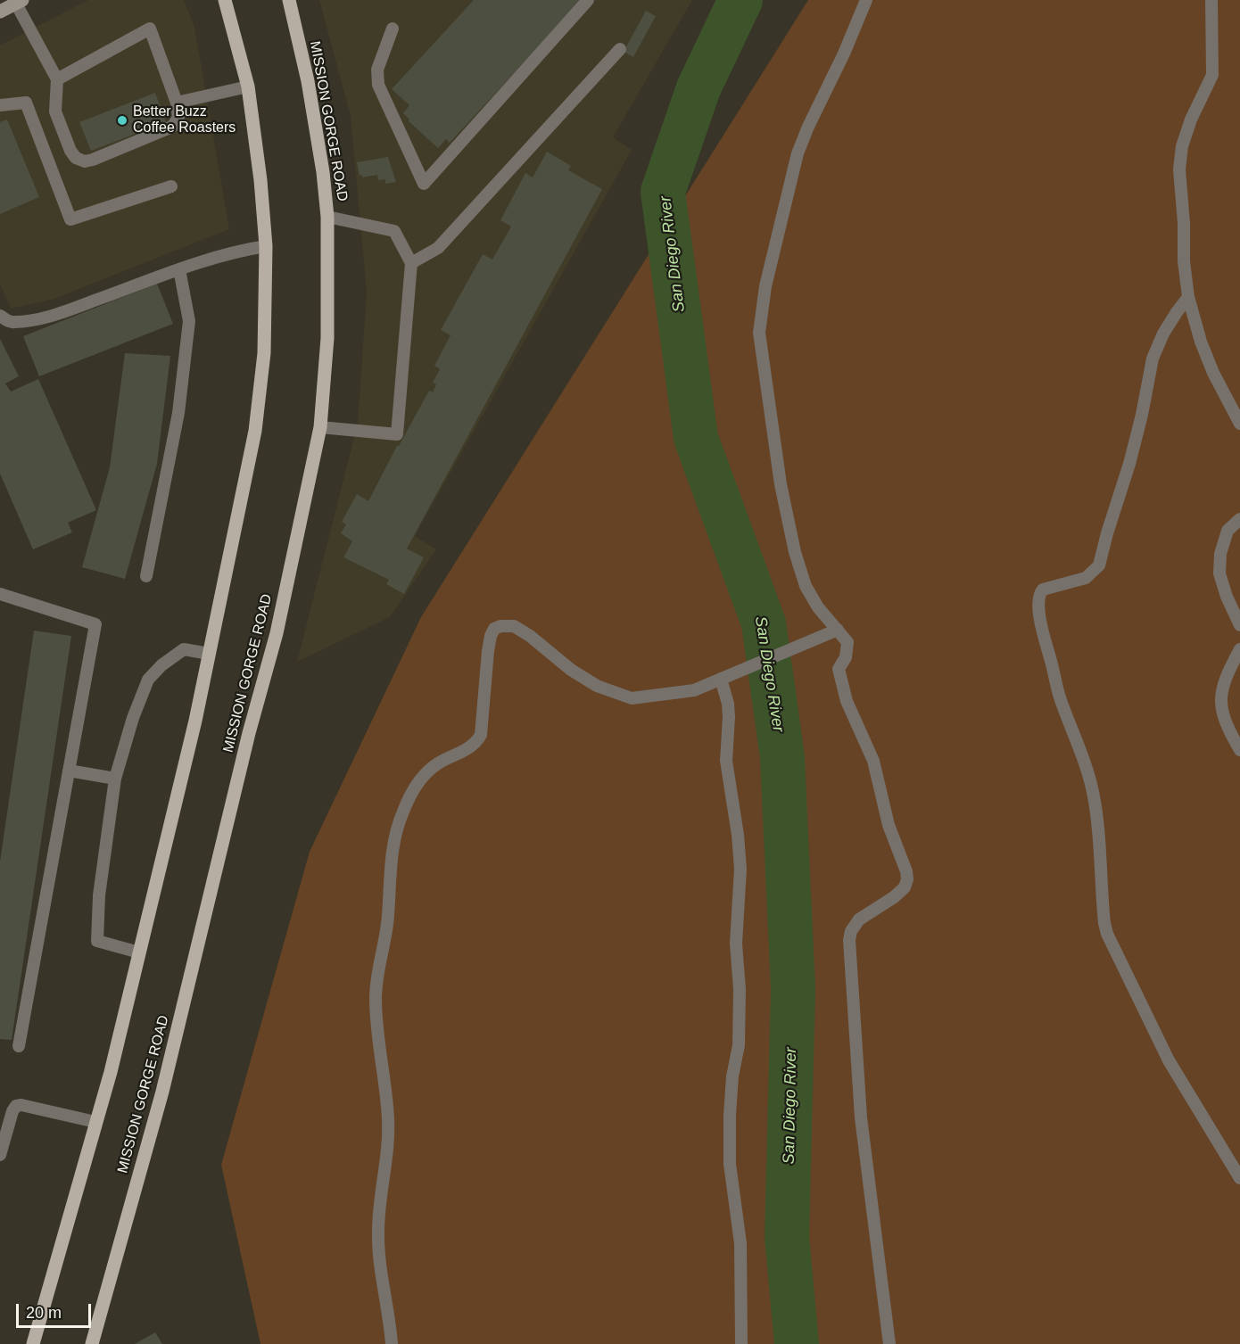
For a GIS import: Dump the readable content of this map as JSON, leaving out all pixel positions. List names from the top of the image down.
{
  "streets": {
    "main road": ["MISSION GORGE ROAD"]
  },
  "water": ["San Diego River"],
  "places": ["Better Buzz Coffee Roasters"],
  "scale_bar": "20 m"
}
